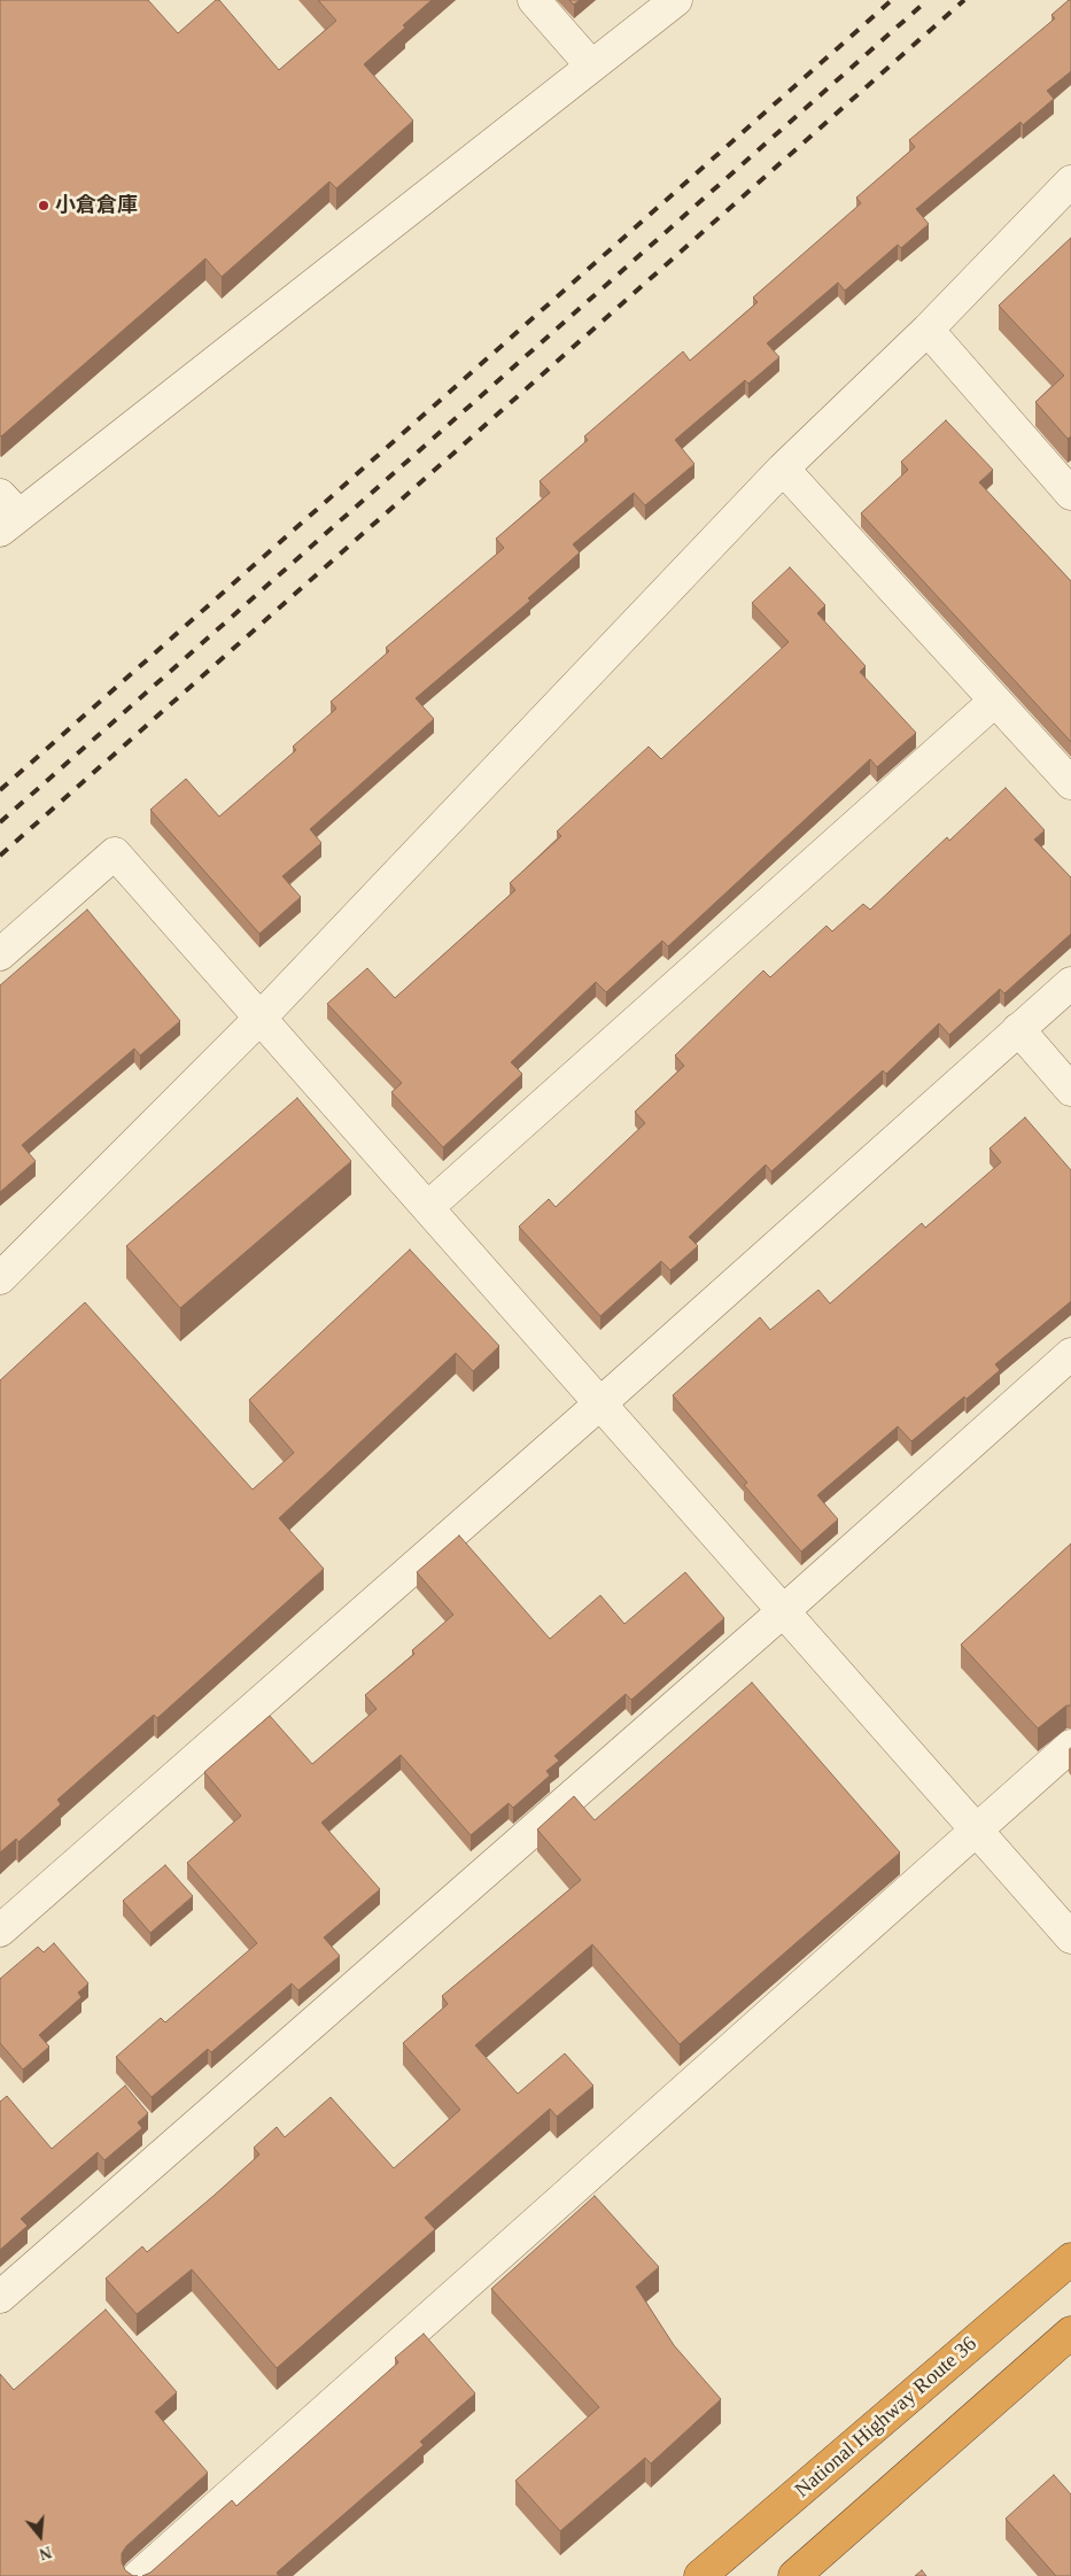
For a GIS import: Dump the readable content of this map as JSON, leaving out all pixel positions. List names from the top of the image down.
{
  "streets": {
    "highway": ["National Highway Route 36"]
  },
  "places": ["小倉倉庫"],
  "north": "bottom"
}
